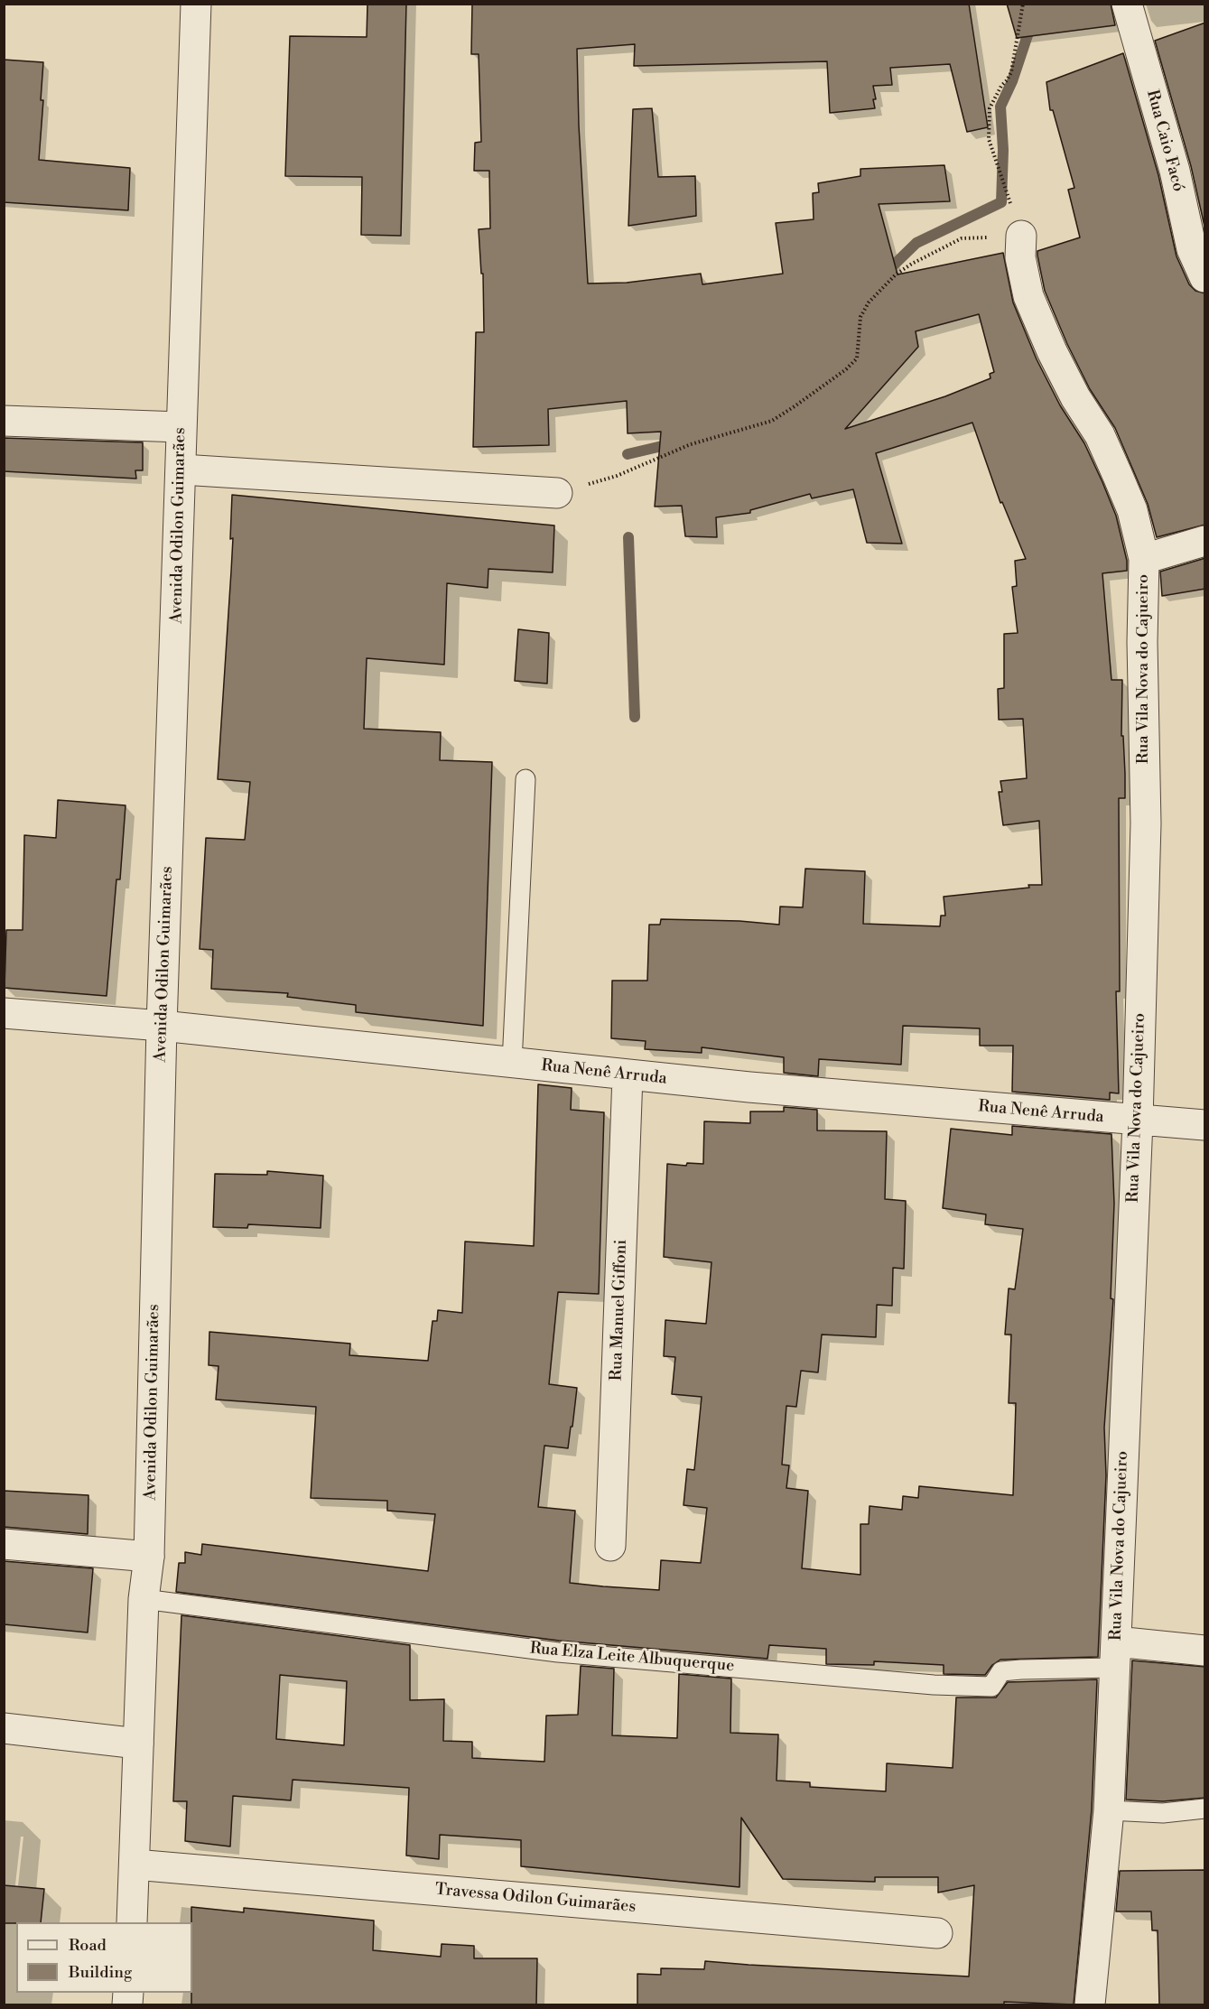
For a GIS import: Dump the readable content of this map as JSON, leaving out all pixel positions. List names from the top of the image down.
{
  "streets": {
    "street": [
      "Rua Caio Facó",
      "Avenida Odilon Guimarães",
      "Rua Vila Nova do Cajueiro",
      "Rua Nenê Arruda",
      "Rua Manuel Giffoni",
      "Rua Elza Leite Albuquerque",
      "Travessa Odilon Guimarães"
    ]
  },
  "crossings": [
    ["Avenida Odilon Guimarães", "Rua Nenê Arruda"],
    ["Avenida Odilon Guimarães", "Rua Elza Leite Albuquerque"],
    ["Avenida Odilon Guimarães", "Travessa Odilon Guimarães"],
    ["Rua Vila Nova do Cajueiro", "Rua Nenê Arruda"],
    ["Rua Vila Nova do Cajueiro", "Rua Elza Leite Albuquerque"],
    ["Rua Nenê Arruda", "Rua Manuel Giffoni"]
  ],
  "legend": ["Road", "Building"]
}
